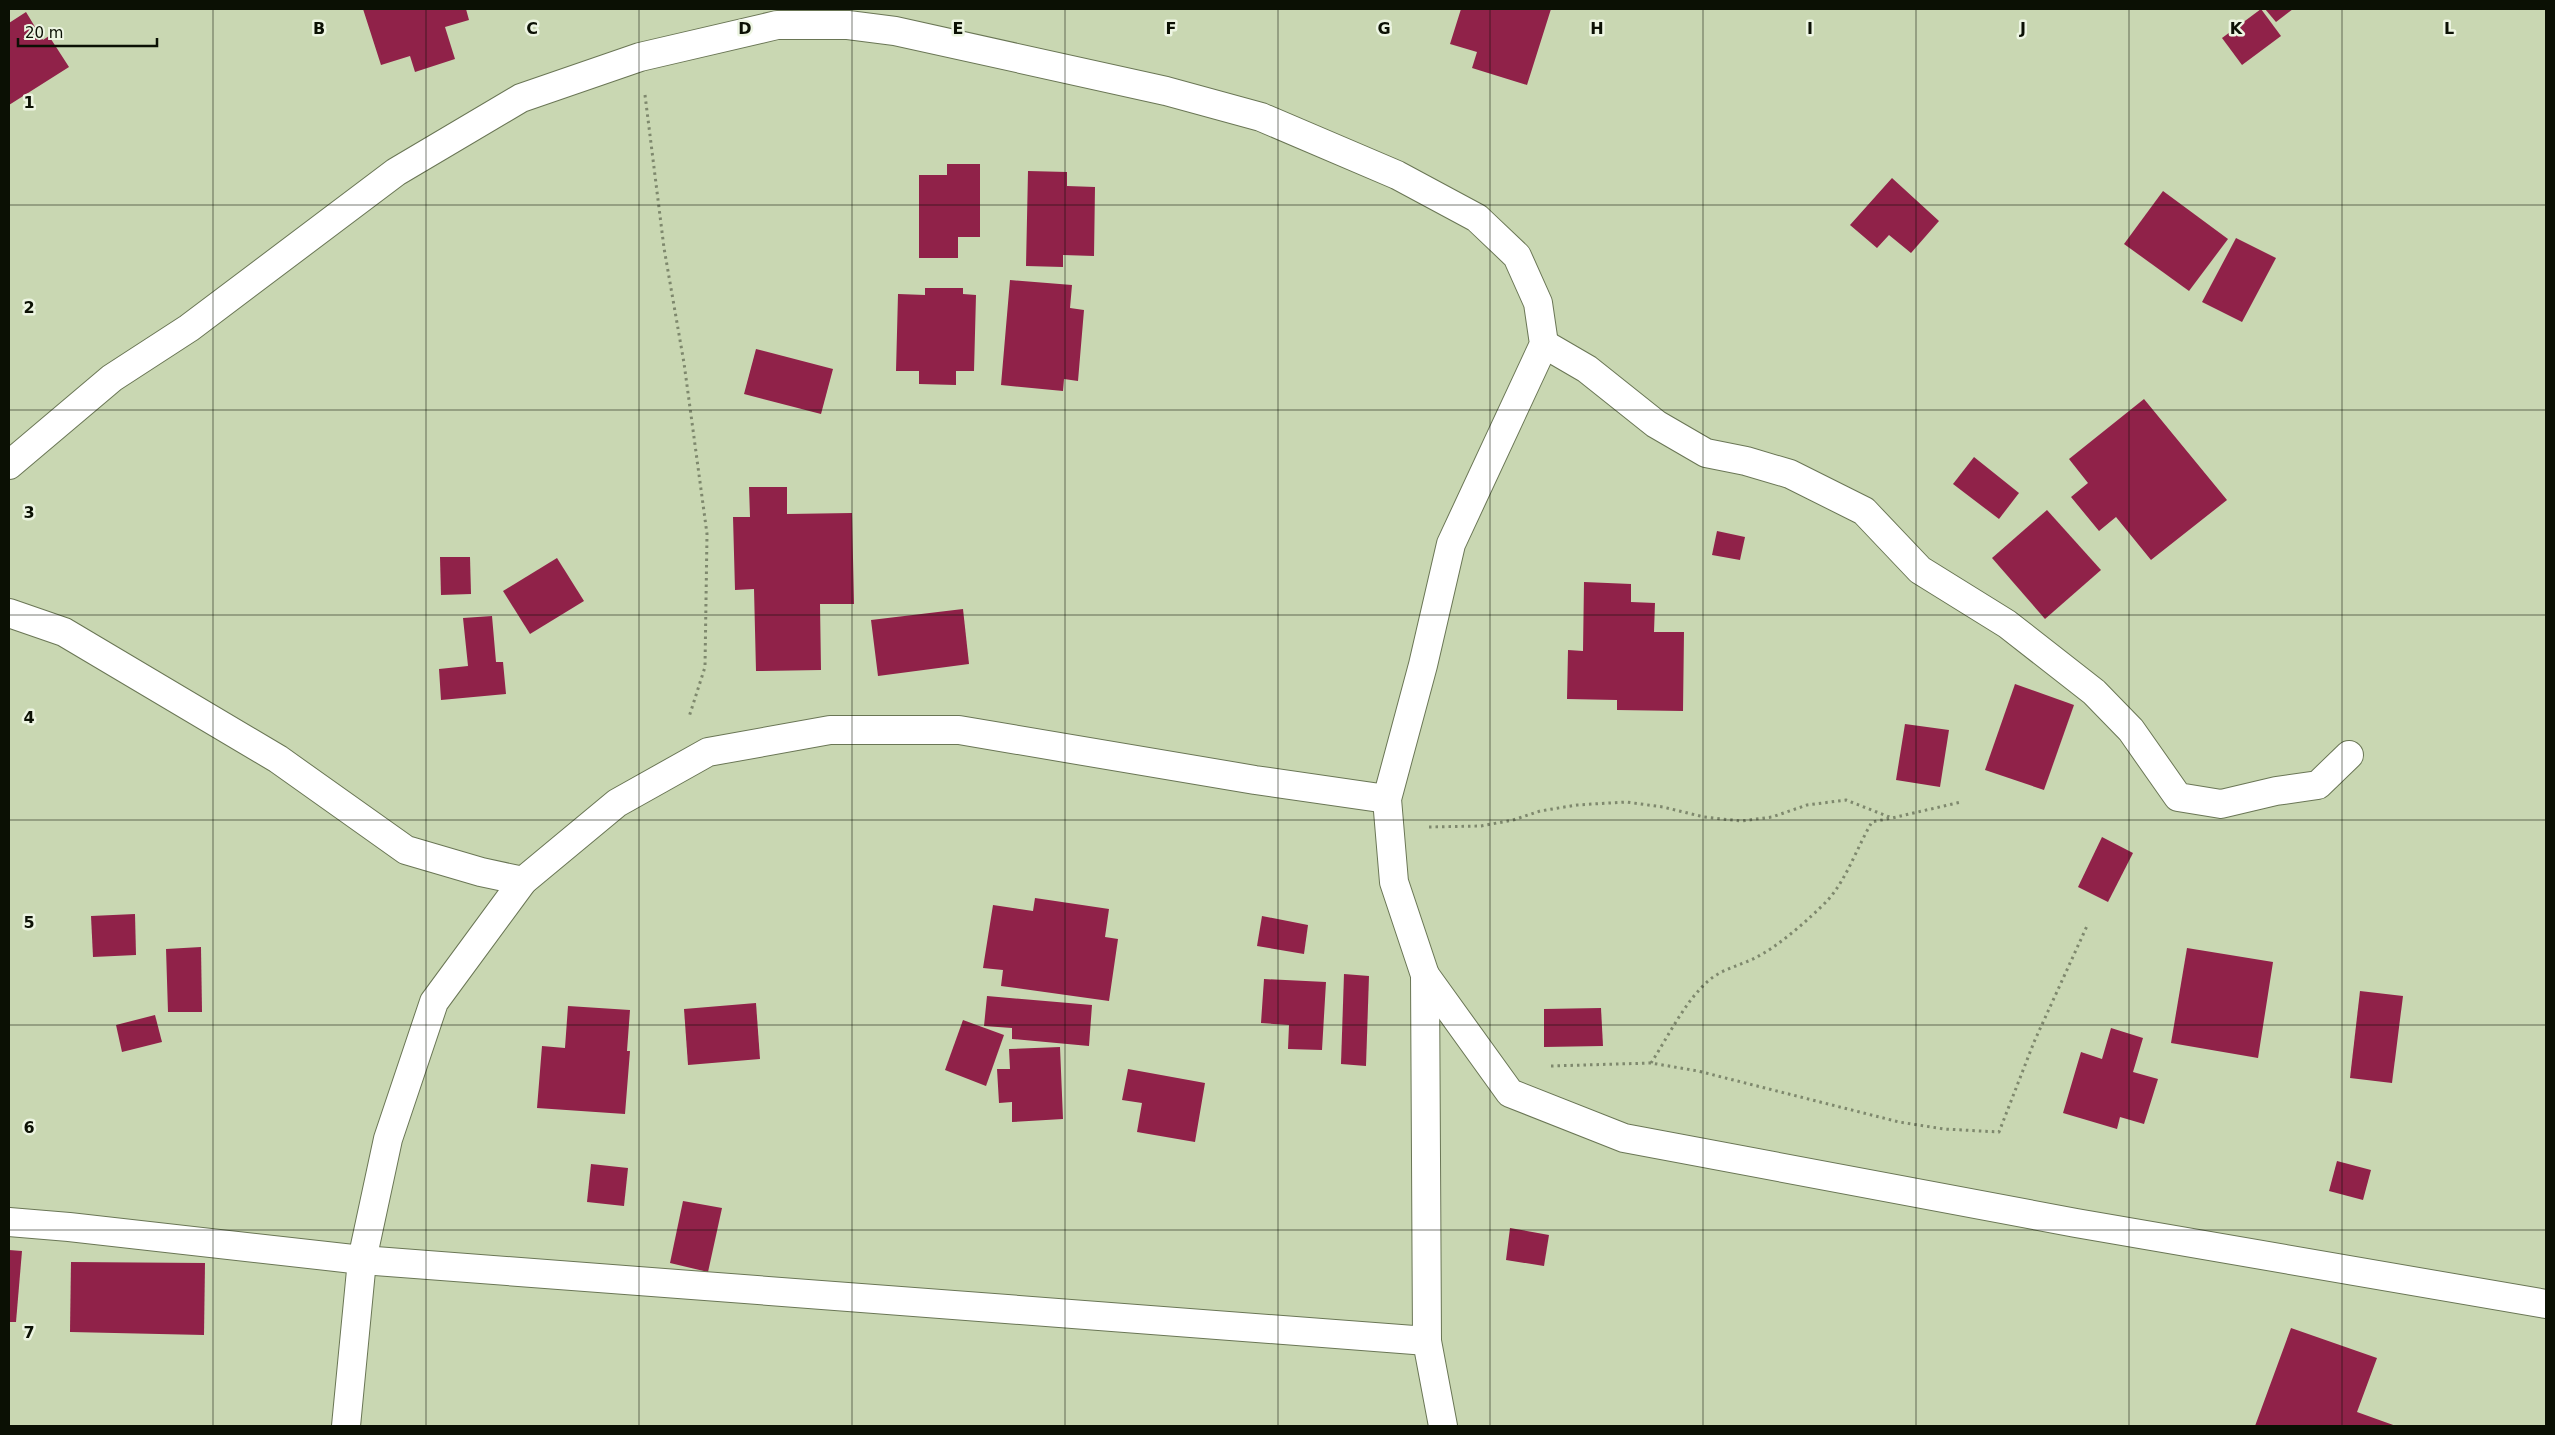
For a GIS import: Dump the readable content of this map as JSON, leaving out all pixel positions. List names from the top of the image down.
{
  "scale_bar": "20 m",
  "grid": {
    "columns": [
      "B",
      "C",
      "D",
      "E",
      "F",
      "G",
      "H",
      "I",
      "J",
      "K",
      "L"
    ],
    "rows": [
      "1",
      "2",
      "3",
      "4",
      "5",
      "6",
      "7"
    ]
  }
}
